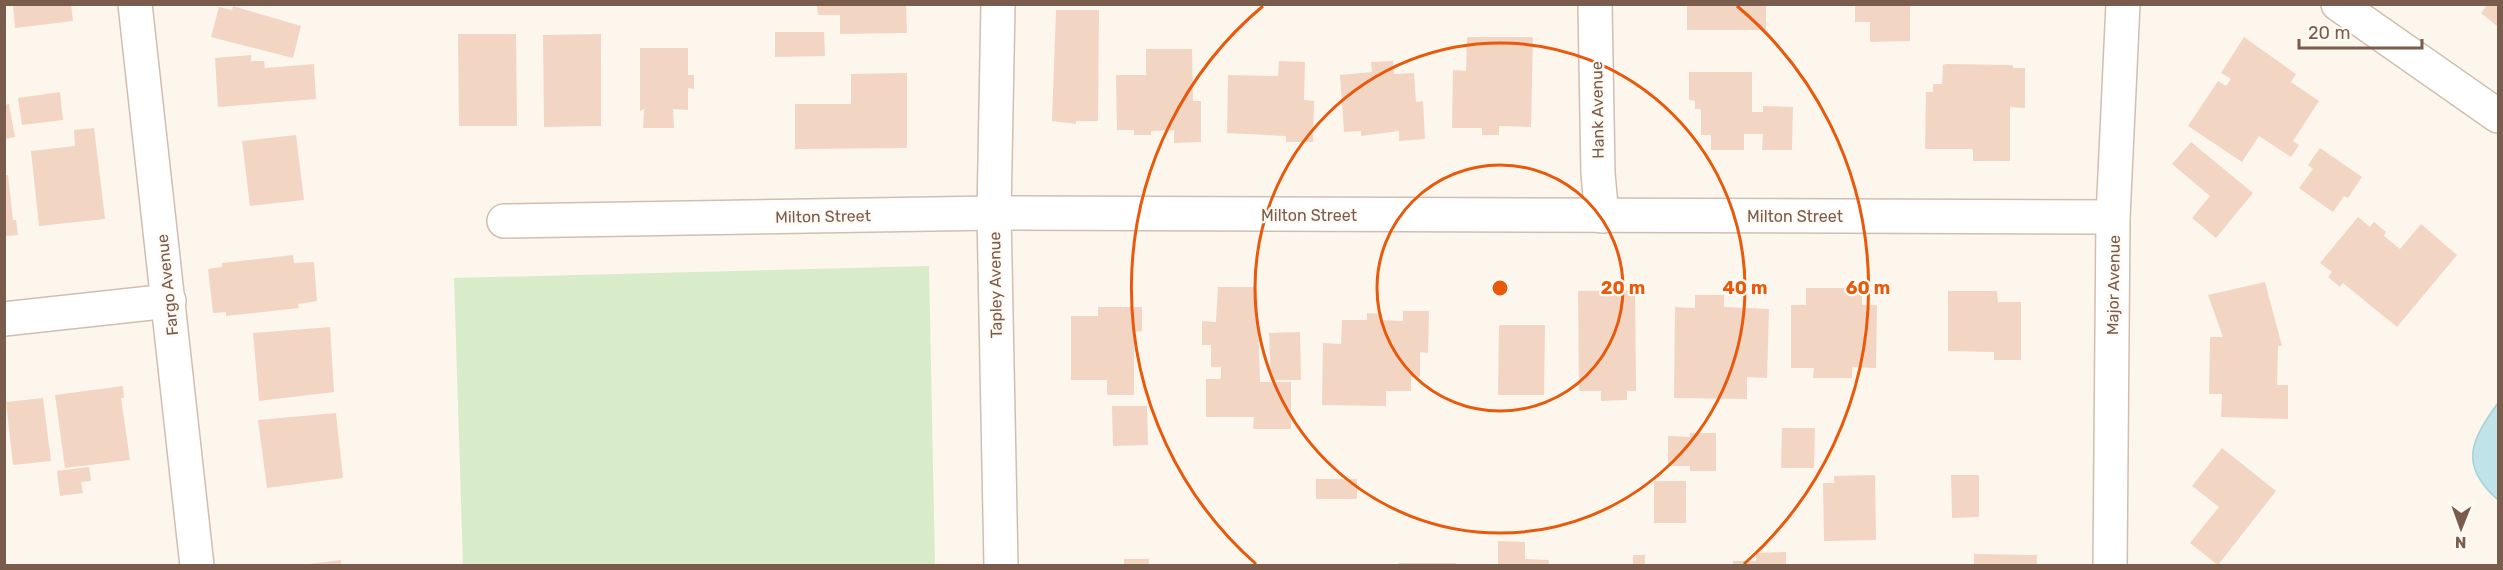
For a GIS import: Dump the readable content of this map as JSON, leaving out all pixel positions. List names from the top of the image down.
{
  "streets": {
    "street": [
      "Hank Avenue",
      "Milton Street",
      "Fargo Avenue",
      "Tapley Avenue",
      "Major Avenue"
    ]
  },
  "crossings": [
    ["Hank Avenue", "Milton Street"],
    ["Milton Street", "Tapley Avenue"],
    ["Milton Street", "Major Avenue"]
  ],
  "scale_bar": "20 m",
  "north": "bottom",
  "rings": ["20 m", "40 m", "60 m"]
}
